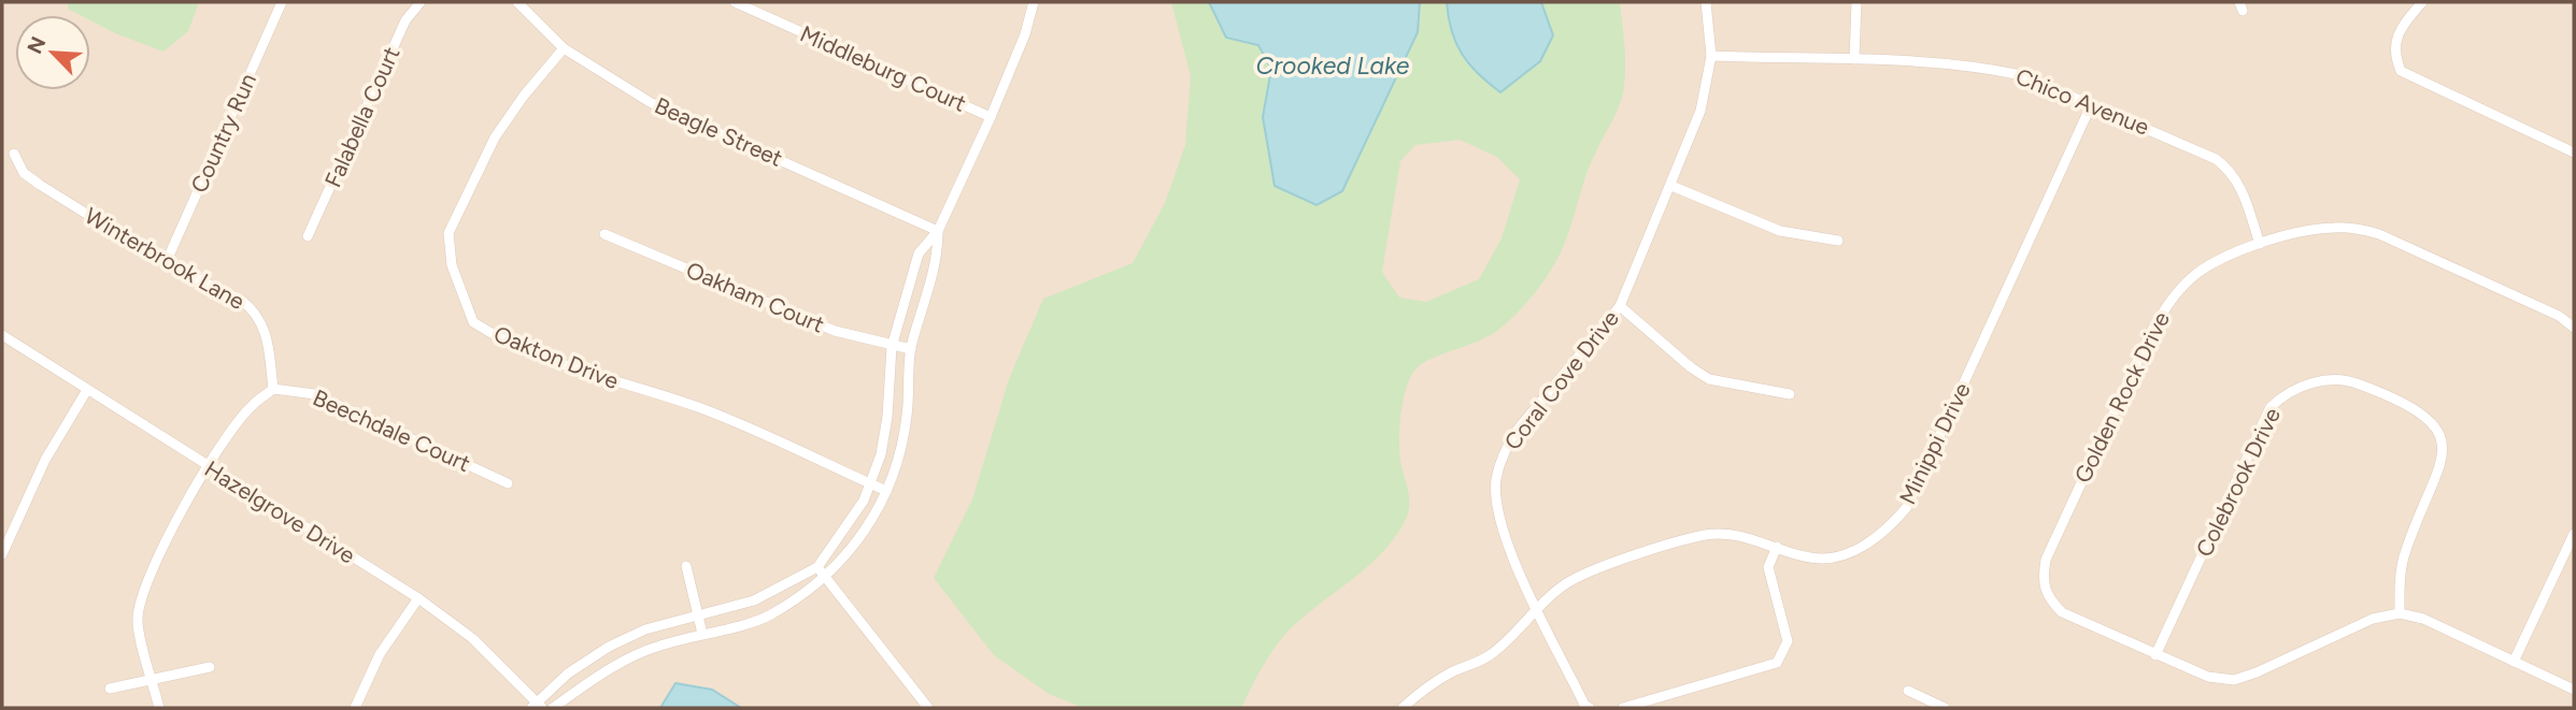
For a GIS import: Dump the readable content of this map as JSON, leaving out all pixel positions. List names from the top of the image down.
{
  "streets": {
    "street": [
      "Middleburg Court",
      "Chico Avenue",
      "Falabella Court",
      "Beagle Street",
      "Country Run",
      "Winterbrook Lane",
      "Oakham Court",
      "Oakton Drive",
      "Coral Cove Drive",
      "Golden Rock Drive",
      "Beechdale Court",
      "Minippi Drive",
      "Colebrook Drive",
      "Hazelgrove Drive"
    ]
  },
  "crossings": [
    ["Chico Avenue", "Coral Cove Drive"],
    ["Chico Avenue", "Golden Rock Drive"],
    ["Chico Avenue", "Minippi Drive"],
    ["Beagle Street", "Oakton Drive"],
    ["Country Run", "Winterbrook Lane"],
    ["Winterbrook Lane", "Beechdale Court"],
    ["Coral Cove Drive", "Minippi Drive"],
    ["Golden Rock Drive", "Colebrook Drive"]
  ],
  "water": ["Crooked Lake"],
  "north": "top left"
}
